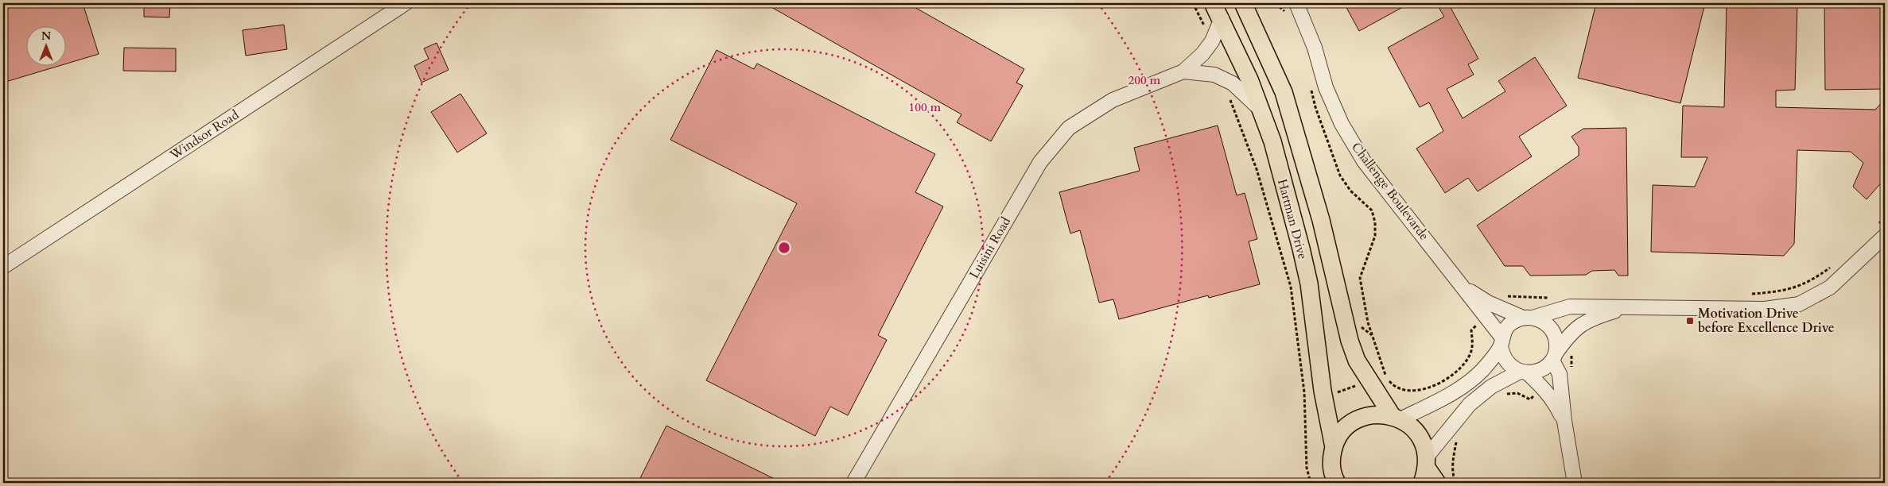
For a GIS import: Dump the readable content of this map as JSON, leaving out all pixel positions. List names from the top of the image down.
{
  "streets": {
    "main road": ["Hartman Drive"],
    "street": ["Windsor Road", "Challenge Boulevarde", "Luisini Road"]
  },
  "crossings": [
    ["Hartman Drive", "Luisini Road"]
  ],
  "places": {
    "transit": ["Motivation Drive before Excellence Drive"]
  },
  "north": "top",
  "rings": ["200 m", "100 m"]
}
